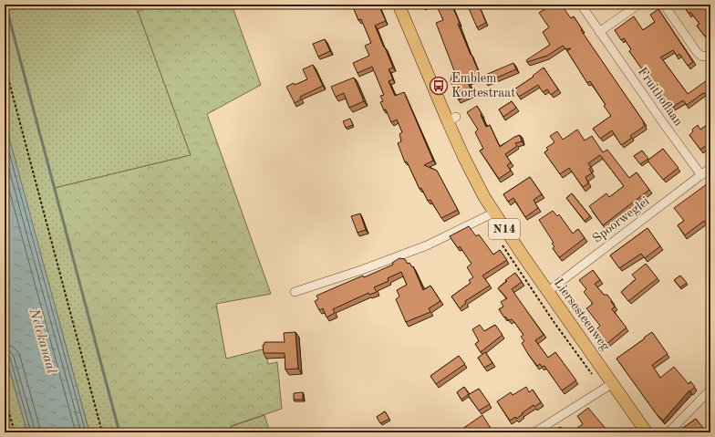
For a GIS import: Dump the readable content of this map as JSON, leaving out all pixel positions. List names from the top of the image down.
{
  "streets": {
    "main road": ["N14", "Liersesteenweg"],
    "street": ["Fruithoflaan", "Spoorweglei"]
  },
  "crossings": [
    ["Fruithoflaan", "Spoorweglei"],
    ["Spoorweglei", "Liersesteenweg"]
  ],
  "water": ["Netekanaal"],
  "places": {
    "bus stop": ["Emblem Kortestraat"]
  }
}
